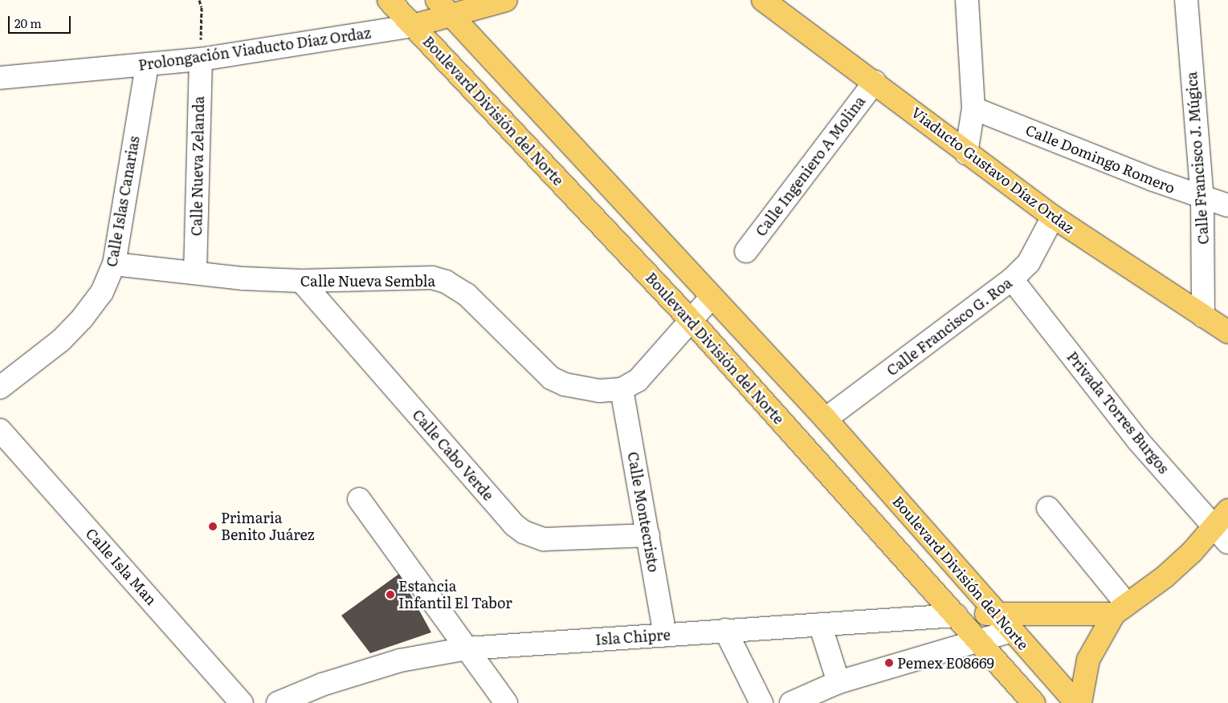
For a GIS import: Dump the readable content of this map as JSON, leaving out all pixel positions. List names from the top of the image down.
{
  "streets": {
    "main road": [
      "Prolongación Viaducto Díaz Ordaz",
      "Boulevard División del Norte",
      "Viaducto Gustavo Díaz Ordaz",
      "Isla Chipre"
    ],
    "street": [
      "Calle Francisco J. Múgica",
      "Calle Domingo Romero",
      "Calle Nueva Zelanda",
      "Calle Ingeniero A Molina",
      "Calle Islas Canarias",
      "Calle Nueva Sembla",
      "Calle Francisco G. Roa",
      "Privada Torres Burgos",
      "Calle Cabo Verde",
      "Calle Montecristo",
      "Calle Isla Man"
    ]
  },
  "crossings": [
    ["Prolongación Viaducto Díaz Ordaz", "Boulevard División del Norte"],
    ["Prolongación Viaducto Díaz Ordaz", "Calle Nueva Zelanda"],
    ["Prolongación Viaducto Díaz Ordaz", "Calle Islas Canarias"],
    ["Boulevard División del Norte", "Calle Nueva Sembla"],
    ["Boulevard División del Norte", "Calle Francisco G. Roa"],
    ["Boulevard División del Norte", "Isla Chipre"],
    ["Calle Francisco J. Múgica", "Calle Domingo Romero"],
    ["Calle Francisco J. Múgica", "Viaducto Gustavo Díaz Ordaz"],
    ["Calle Nueva Zelanda", "Calle Nueva Sembla"],
    ["Calle Ingeniero A Molina", "Viaducto Gustavo Díaz Ordaz"],
    ["Viaducto Gustavo Díaz Ordaz", "Calle Francisco G. Roa"],
    ["Calle Islas Canarias", "Calle Nueva Sembla"],
    ["Calle Nueva Sembla", "Calle Cabo Verde"],
    ["Calle Nueva Sembla", "Calle Montecristo"],
    ["Calle Francisco G. Roa", "Privada Torres Burgos"],
    ["Calle Cabo Verde", "Calle Montecristo"],
    ["Calle Montecristo", "Isla Chipre"]
  ],
  "places": ["Primaria Benito Juárez", "Estancia Infantil El Tabor", "Pemex E08669"],
  "scale_bar": "20 m"
}
